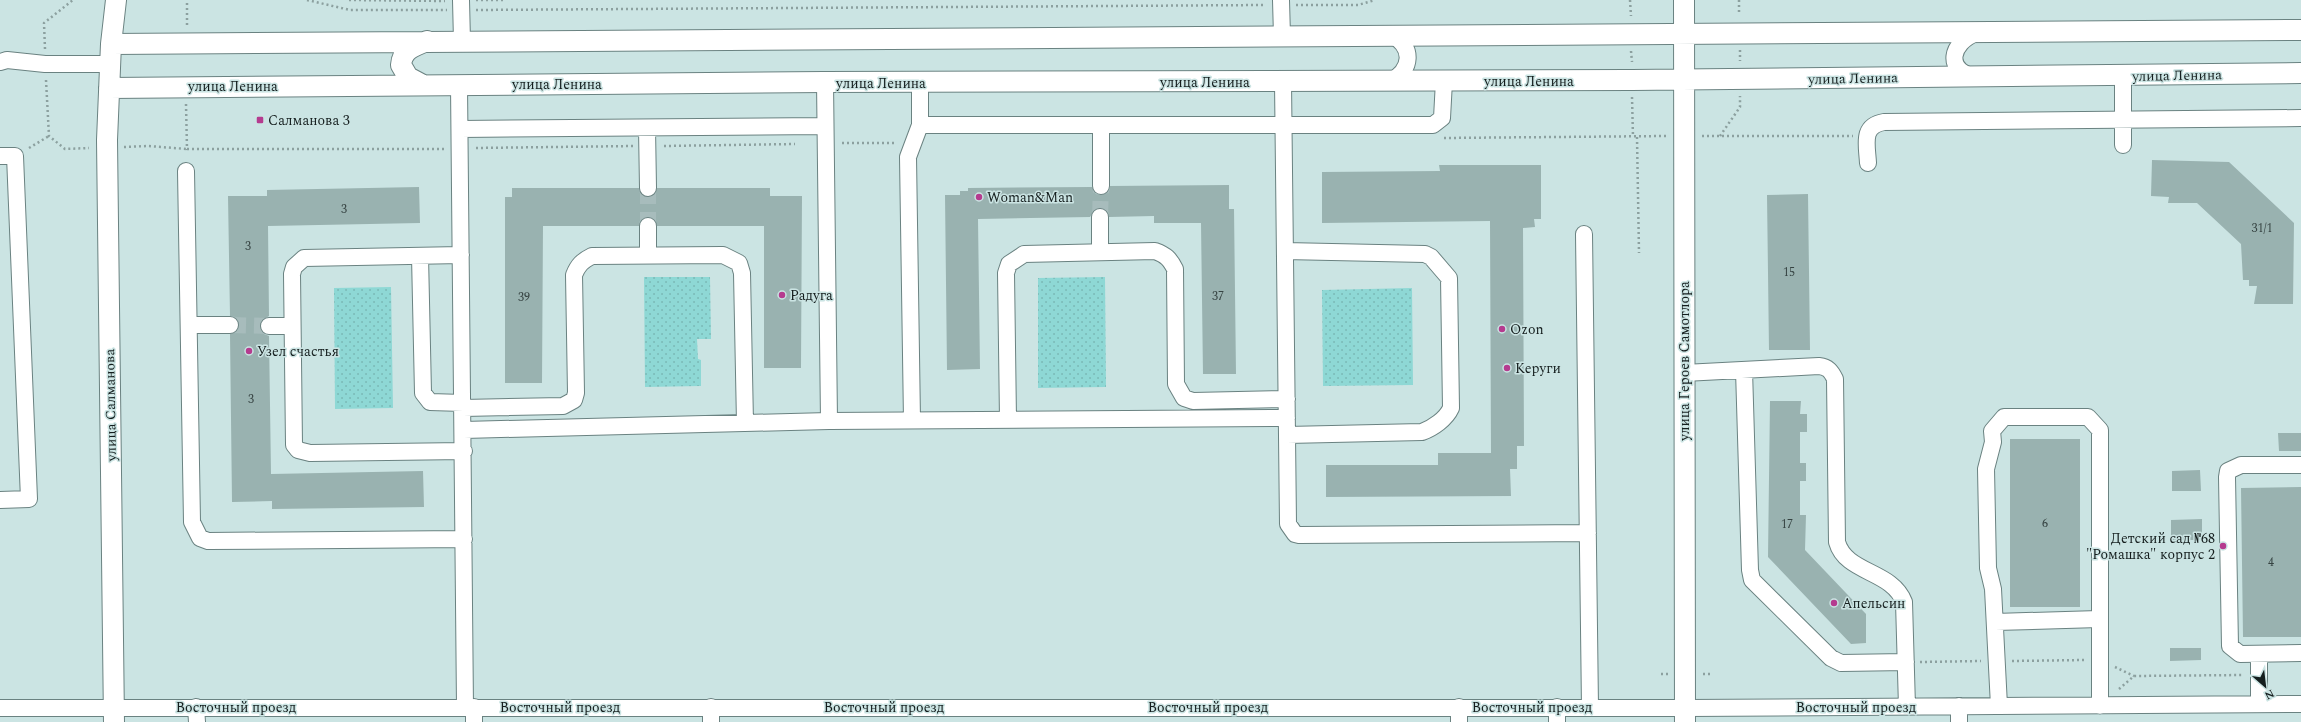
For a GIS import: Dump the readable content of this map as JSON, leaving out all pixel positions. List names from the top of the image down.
{
  "streets": {
    "main road": ["улица Ленина", "улица Героев Самотлора", "улица Салманова"],
    "street": ["Восточный проезд"]
  },
  "crossings": [
    ["улица Ленина", "улица Героев Самотлора"],
    ["улица Ленина", "улица Салманова"],
    ["улица Героев Самотлора", "Восточный проезд"],
    ["улица Салманова", "Восточный проезд"]
  ],
  "places": {
    "transit": ["Салманова 3"],
    "other": [
      "Woman&Man",
      "Радуга",
      "Ozon",
      "Узел счастья",
      "Керуги",
      "Детский сад №68 \"Ромашка\" корпус 2",
      "Апельсин"
    ]
  },
  "house_numbers": [
    "3",
    "31/1",
    "3",
    "15",
    "37",
    "39",
    "3",
    "6",
    "17",
    "4"
  ],
  "north": "bottom right"
}
